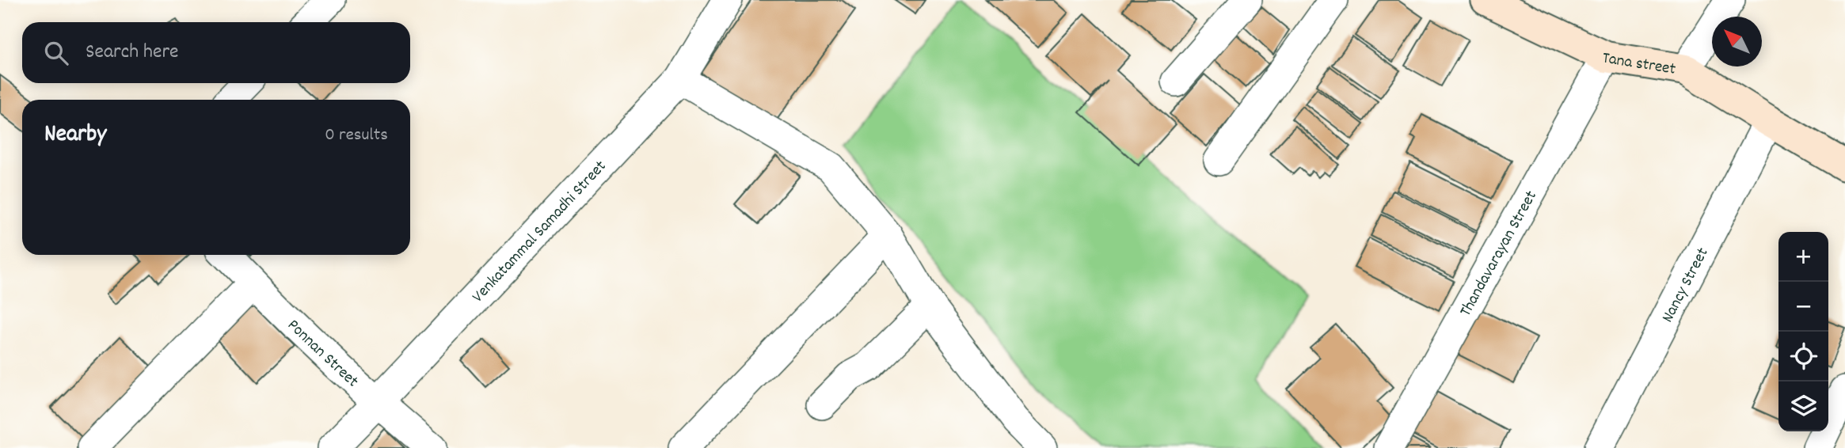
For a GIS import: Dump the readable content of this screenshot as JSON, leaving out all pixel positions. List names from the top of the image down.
{
  "streets": {
    "street": [
      "Tana street",
      "Venkatammal Samadhi Street",
      "Thandavarayan Street",
      "Nancy Street",
      "Ponnan Street"
    ]
  },
  "crossings": [
    ["Tana street", "Thandavarayan Street"],
    ["Tana street", "Nancy Street"],
    ["Venkatammal Samadhi Street", "Ponnan Street"]
  ],
  "north": "top left",
  "page": {
    "search": "Search here",
    "heading": ["Nearby", "0 results"],
    "map_buttons": ["+", "−"]
  }
}
